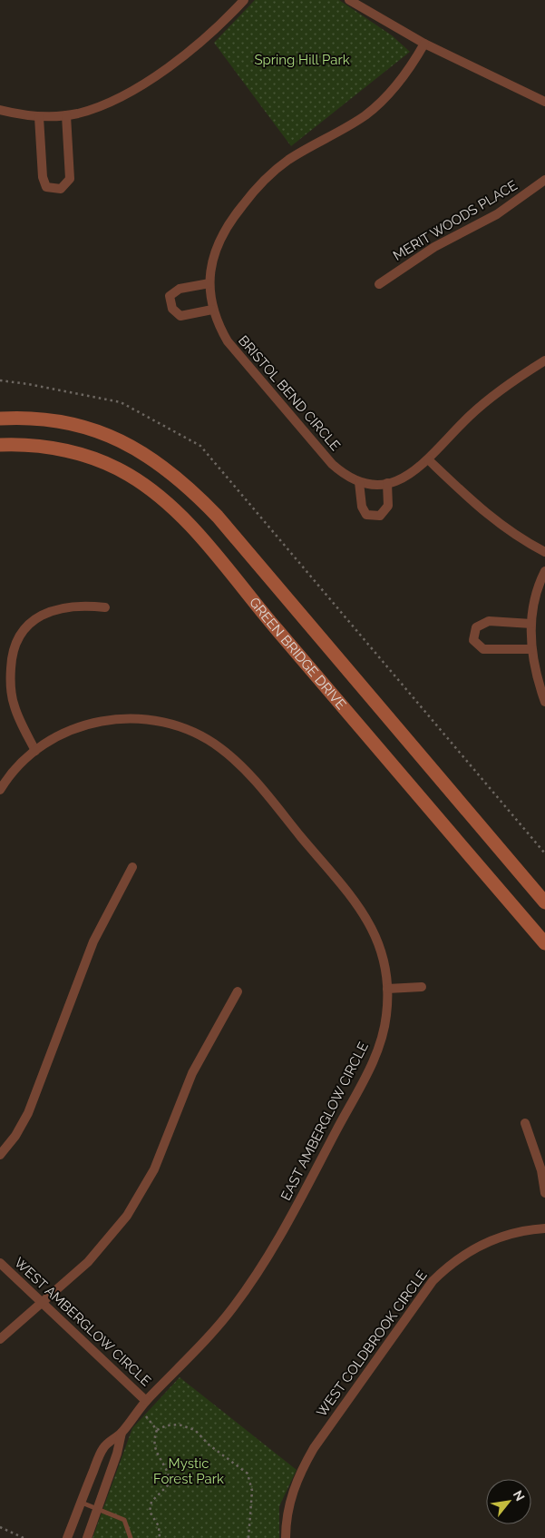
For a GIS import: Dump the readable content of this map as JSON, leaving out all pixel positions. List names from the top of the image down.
{
  "streets": {
    "main road": ["GREEN BRIDGE DRIVE"],
    "street": [
      "MERIT WOODS PLACE",
      "BRISTOL BEND CIRCLE",
      "EAST AMBERGLOW CIRCLE",
      "WEST AMBERGLOW CIRCLE",
      "WEST COLDBROOK CIRCLE"
    ]
  },
  "crossings": [
    ["EAST AMBERGLOW CIRCLE", "WEST AMBERGLOW CIRCLE"]
  ],
  "parks": ["Spring Hill Park", "Mystic Forest Park"],
  "north": "top right"
}
